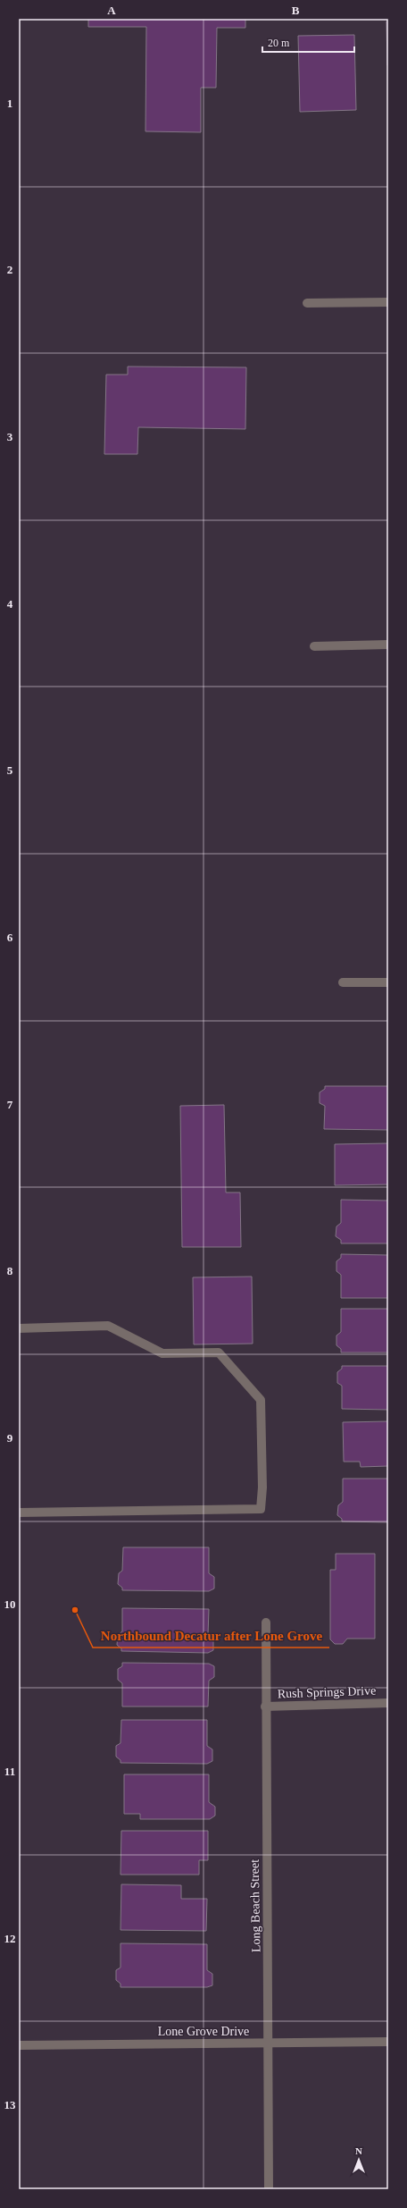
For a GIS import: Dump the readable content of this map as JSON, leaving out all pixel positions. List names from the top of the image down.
{
  "streets": {
    "street": ["Rush Springs Drive", "Long Beach Street", "Lone Grove Drive"]
  },
  "crossings": [
    ["Rush Springs Drive", "Long Beach Street"],
    ["Long Beach Street", "Lone Grove Drive"]
  ],
  "places": ["Northbound Decatur after Lone Grove"],
  "scale_bar": "20 m",
  "north": "top",
  "grid": {
    "columns": ["A", "B"],
    "rows": [
      "1",
      "2",
      "3",
      "4",
      "5",
      "6",
      "7",
      "8",
      "9",
      "10",
      "11",
      "12",
      "13"
    ]
  }
}
